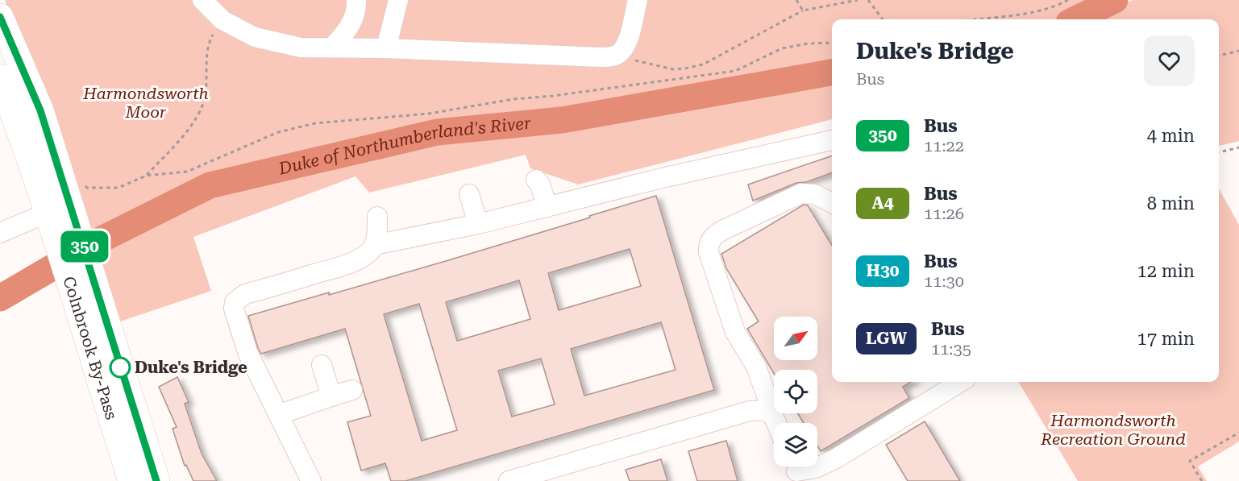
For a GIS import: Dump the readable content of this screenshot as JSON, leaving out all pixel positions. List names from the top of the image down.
{
  "streets": {
    "highway": ["Colnbrook By-Pass"]
  },
  "water": ["Duke of Northumberland's River"],
  "parks": ["Harmondsworth Moor", "Harmondsworth Recreation Ground"],
  "places": ["Duke's Bridge"],
  "lines": ["bus line 350"],
  "north": "top right",
  "page": {
    "on_map": "350",
    "heading": ["Duke's Bridge", "Bus"],
    "list": [
      {
        "mark": "350",
        "name": "Bus",
        "note": "11:22",
        "value": "4 min"
      },
      {
        "mark": "A4",
        "name": "Bus",
        "note": "11:26",
        "value": "8 min"
      },
      {
        "mark": "H30",
        "name": "Bus",
        "note": "11:30",
        "value": "12 min"
      },
      {
        "mark": "LGW",
        "name": "Bus",
        "note": "11:35",
        "value": "17 min"
      }
    ]
  }
}
